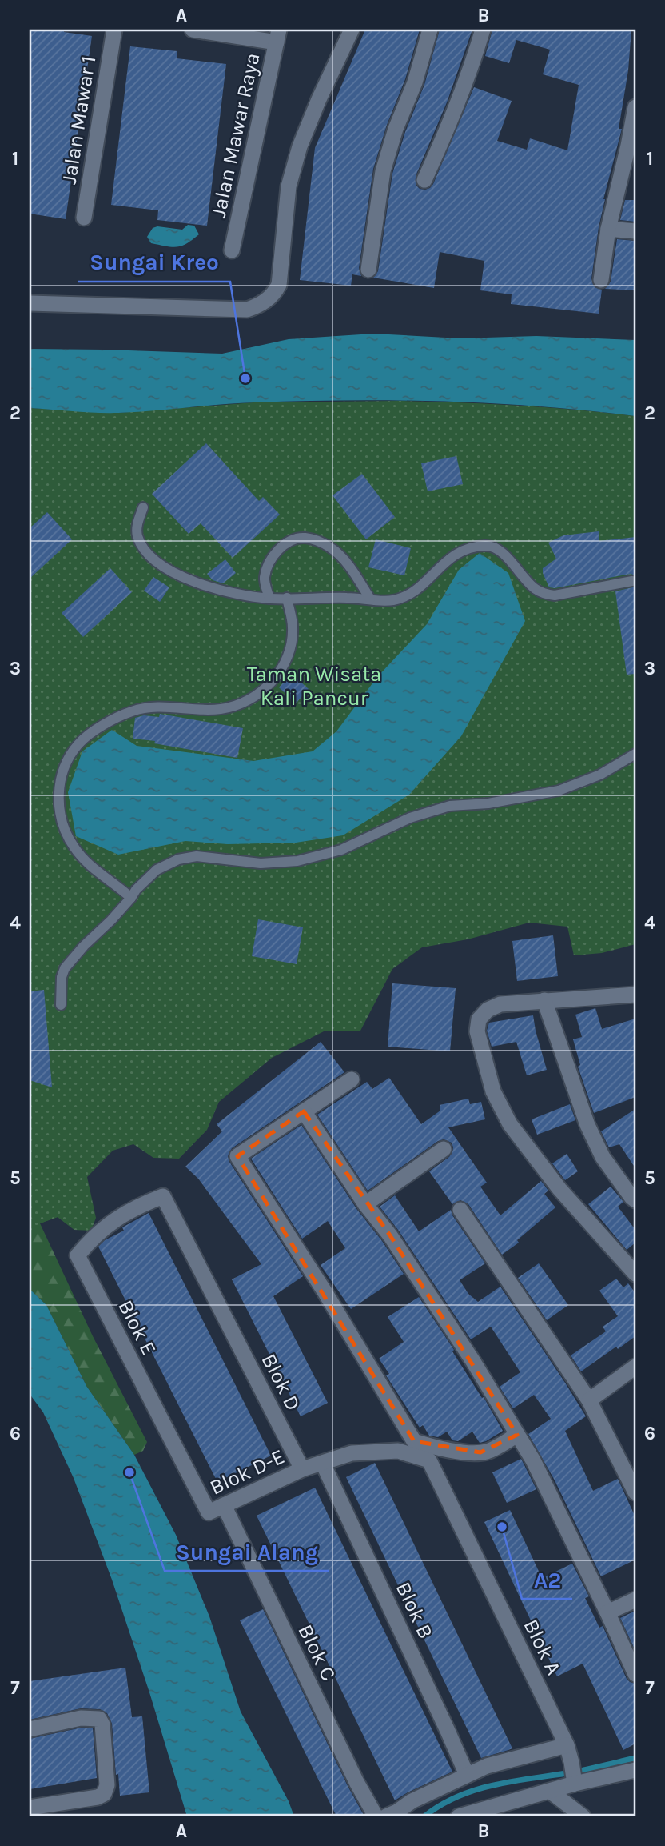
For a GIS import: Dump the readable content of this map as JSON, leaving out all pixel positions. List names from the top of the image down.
{
  "streets": {
    "street": [
      "Jalan Mawar 1",
      "Jalan Mawar Raya",
      "Blok E",
      "Blok D",
      "Blok D-E",
      "Blok B",
      "Blok A",
      "Blok C"
    ]
  },
  "crossings": [
    ["Blok E", "Blok D"],
    ["Blok E", "Blok D-E"],
    ["Blok D", "Blok D-E"],
    ["Blok D-E", "Blok C"],
    ["Blok B", "Blok A"]
  ],
  "parks": ["Taman Wisata Kali Pancur"],
  "places": ["Sungai Kreo", "Sungai Alang", "A2"],
  "grid": {
    "columns": ["A", "B"],
    "rows": [
      "1",
      "2",
      "3",
      "4",
      "5",
      "6",
      "7"
    ]
  }
}
